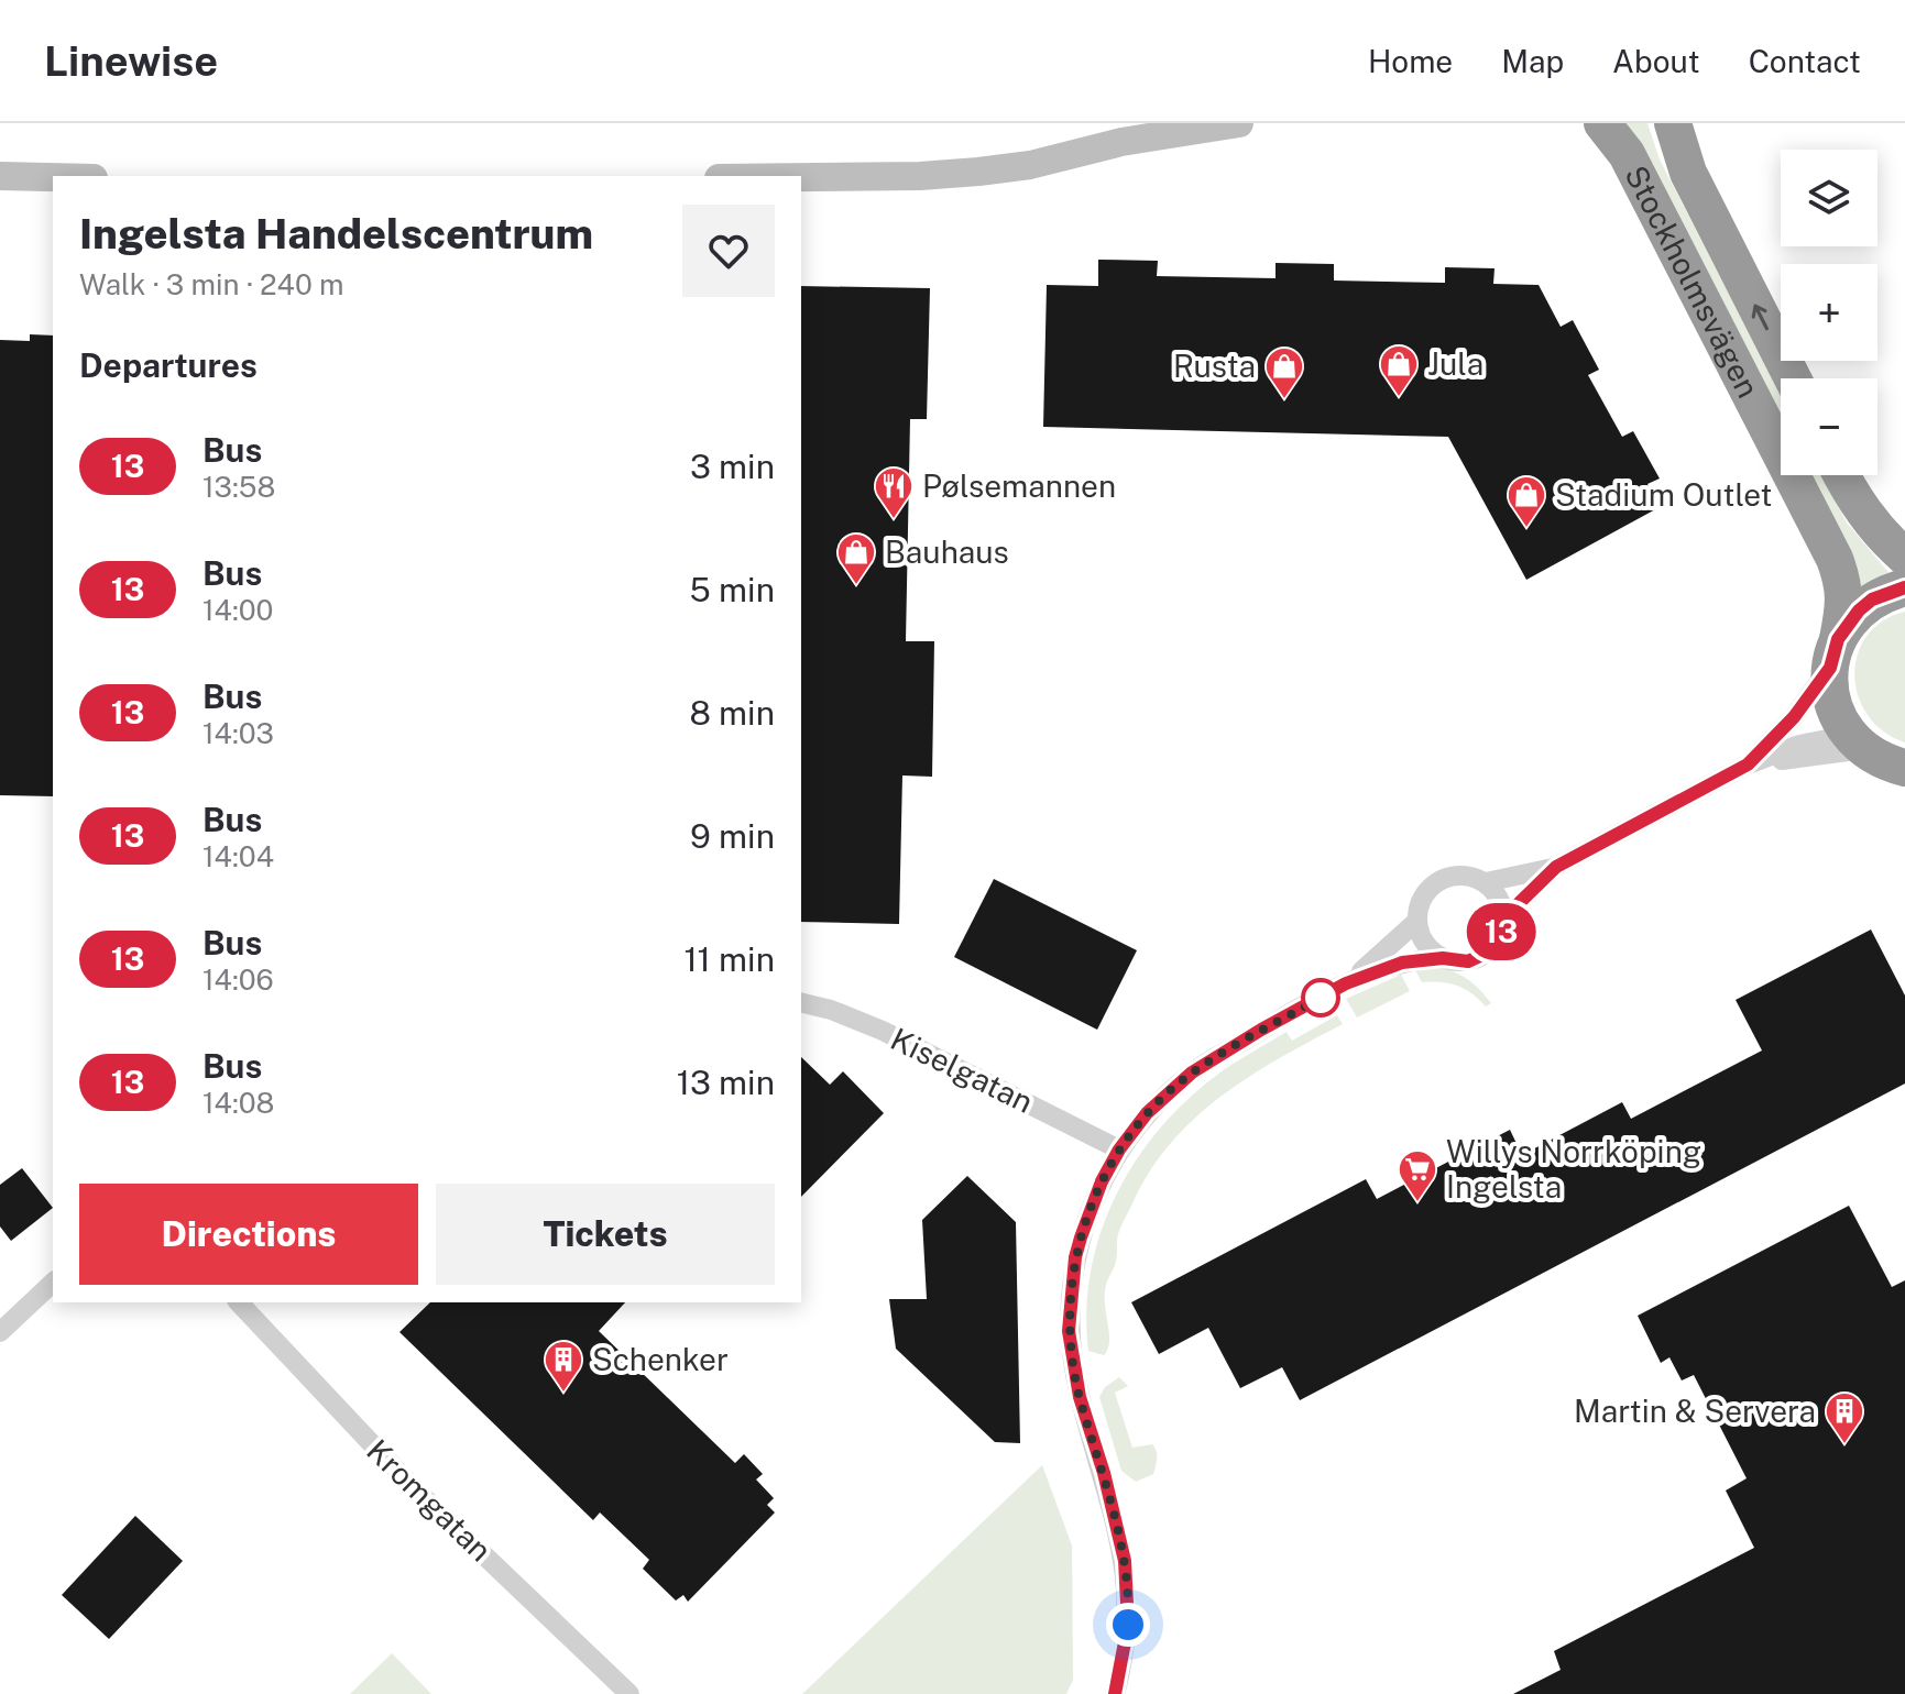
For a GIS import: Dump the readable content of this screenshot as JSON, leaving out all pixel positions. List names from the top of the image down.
{
  "streets": {
    "highway": ["Stockholmsvägen"],
    "street": ["Kiselgatan", "Kromgatan"]
  },
  "places": {
    "shop": [
      "Jula",
      "Rusta",
      "Stadium Outlet",
      "Bauhaus"
    ],
    "restaurant": ["Pølsemannen"],
    "supermarket": ["Willys Norrköping Ingelsta"],
    "building": ["Schenker", "Martin & Servera"]
  },
  "lines": ["bus line 13"],
  "page": {
    "header": "Linewise",
    "nav": [
      "Home",
      "Map",
      "About",
      "Contact"
    ],
    "on_map": "13",
    "map_buttons": ["+", "−"],
    "heading": [
      ["Ingelsta Handelscentrum", "Walk · 3 min · 240 m"],
      "Departures"
    ],
    "list": [
      {
        "mark": "13",
        "name": "Bus",
        "note": "13:58",
        "value": "3 min"
      },
      {
        "mark": "13",
        "name": "Bus",
        "note": "14:00",
        "value": "5 min"
      },
      {
        "mark": "13",
        "name": "Bus",
        "note": "14:03",
        "value": "8 min"
      },
      {
        "mark": "13",
        "name": "Bus",
        "note": "14:04",
        "value": "9 min"
      },
      {
        "mark": "13",
        "name": "Bus",
        "note": "14:06",
        "value": "11 min"
      },
      {
        "mark": "13",
        "name": "Bus",
        "note": "14:08",
        "value": "13 min"
      }
    ],
    "buttons": ["Directions", "Tickets"]
  }
}
